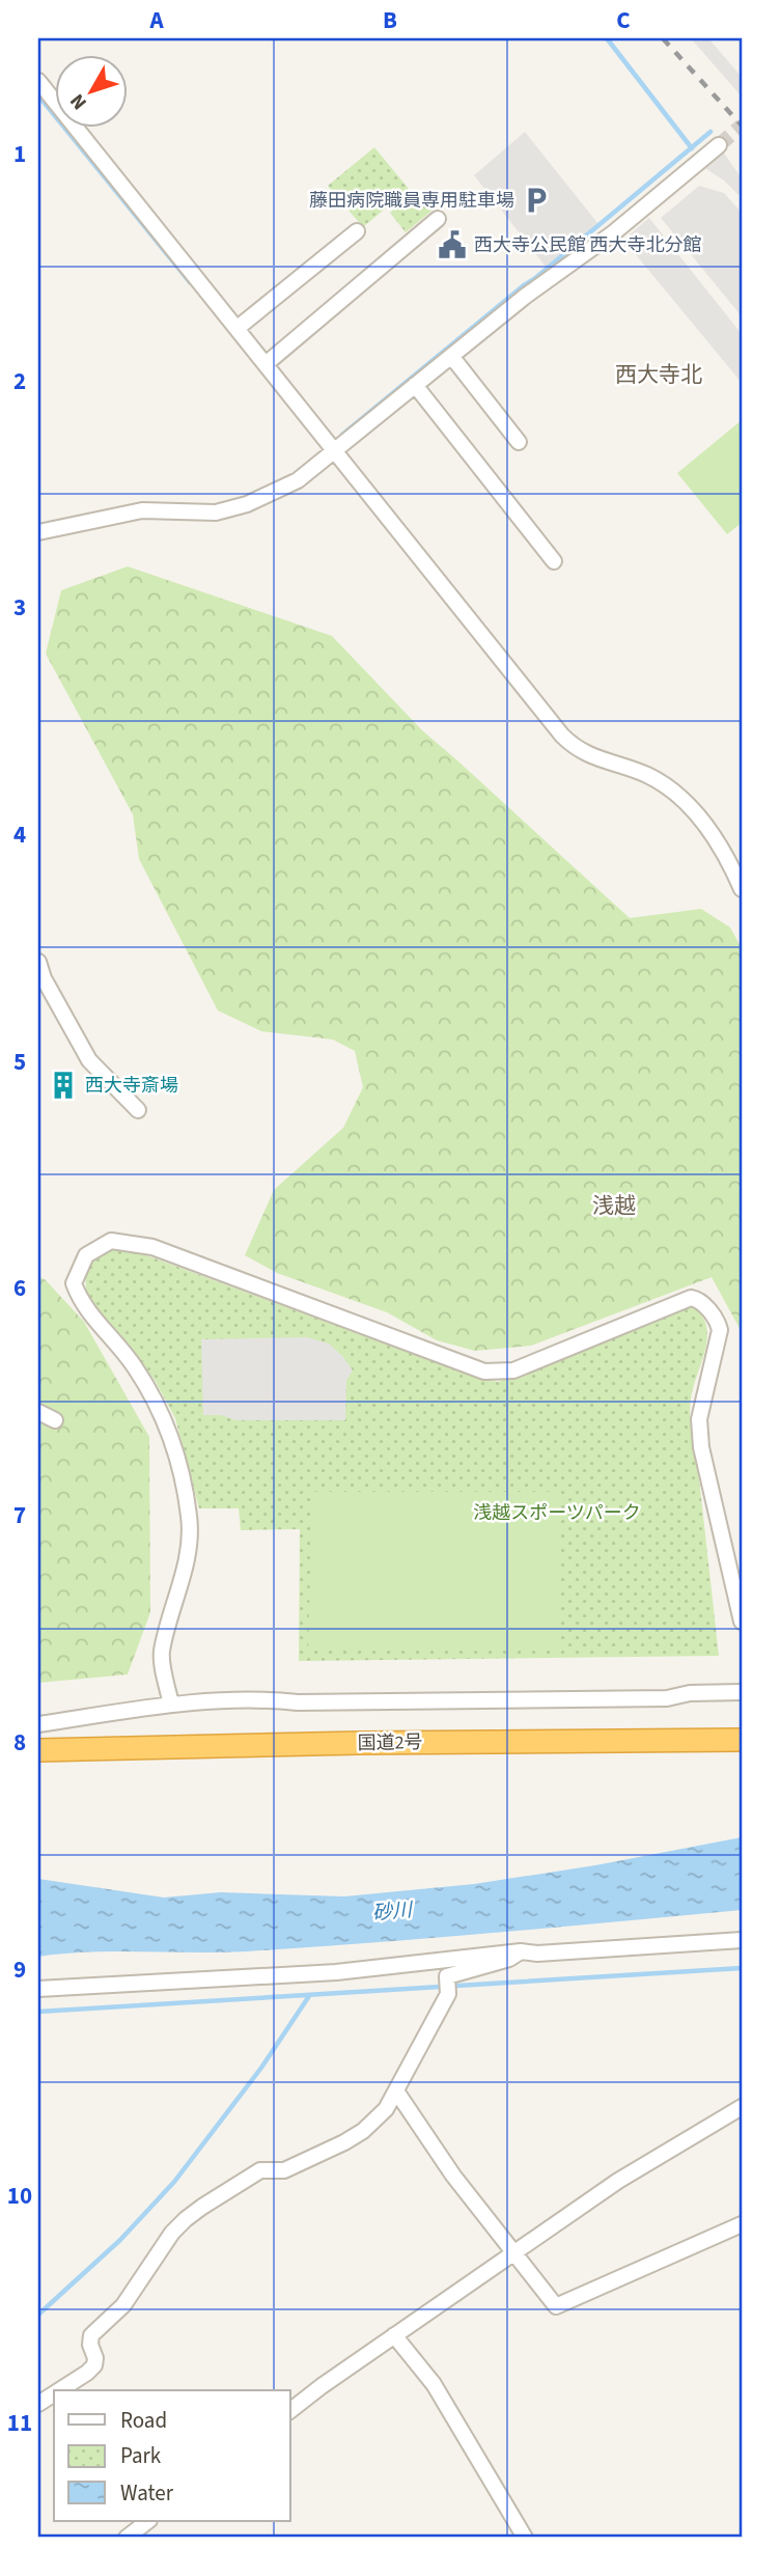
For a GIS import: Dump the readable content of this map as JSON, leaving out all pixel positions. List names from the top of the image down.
{
  "streets": {
    "highway": ["国道2号"]
  },
  "districts": ["西大寺北", "浅越"],
  "water": ["砂川"],
  "parks": ["浅越スポーツパーク"],
  "places": {
    "parking": ["藤田病院職員専用駐車場"],
    "public building": ["西大寺公民館 西大寺北分館"],
    "building": ["西大寺斎場"]
  },
  "legend": ["Road", "Park", "Water"],
  "north": "bottom left",
  "grid": {
    "columns": ["A", "B", "C"],
    "rows": [
      "1",
      "2",
      "3",
      "4",
      "5",
      "6",
      "7",
      "8",
      "9",
      "10",
      "11"
    ]
  }
}
